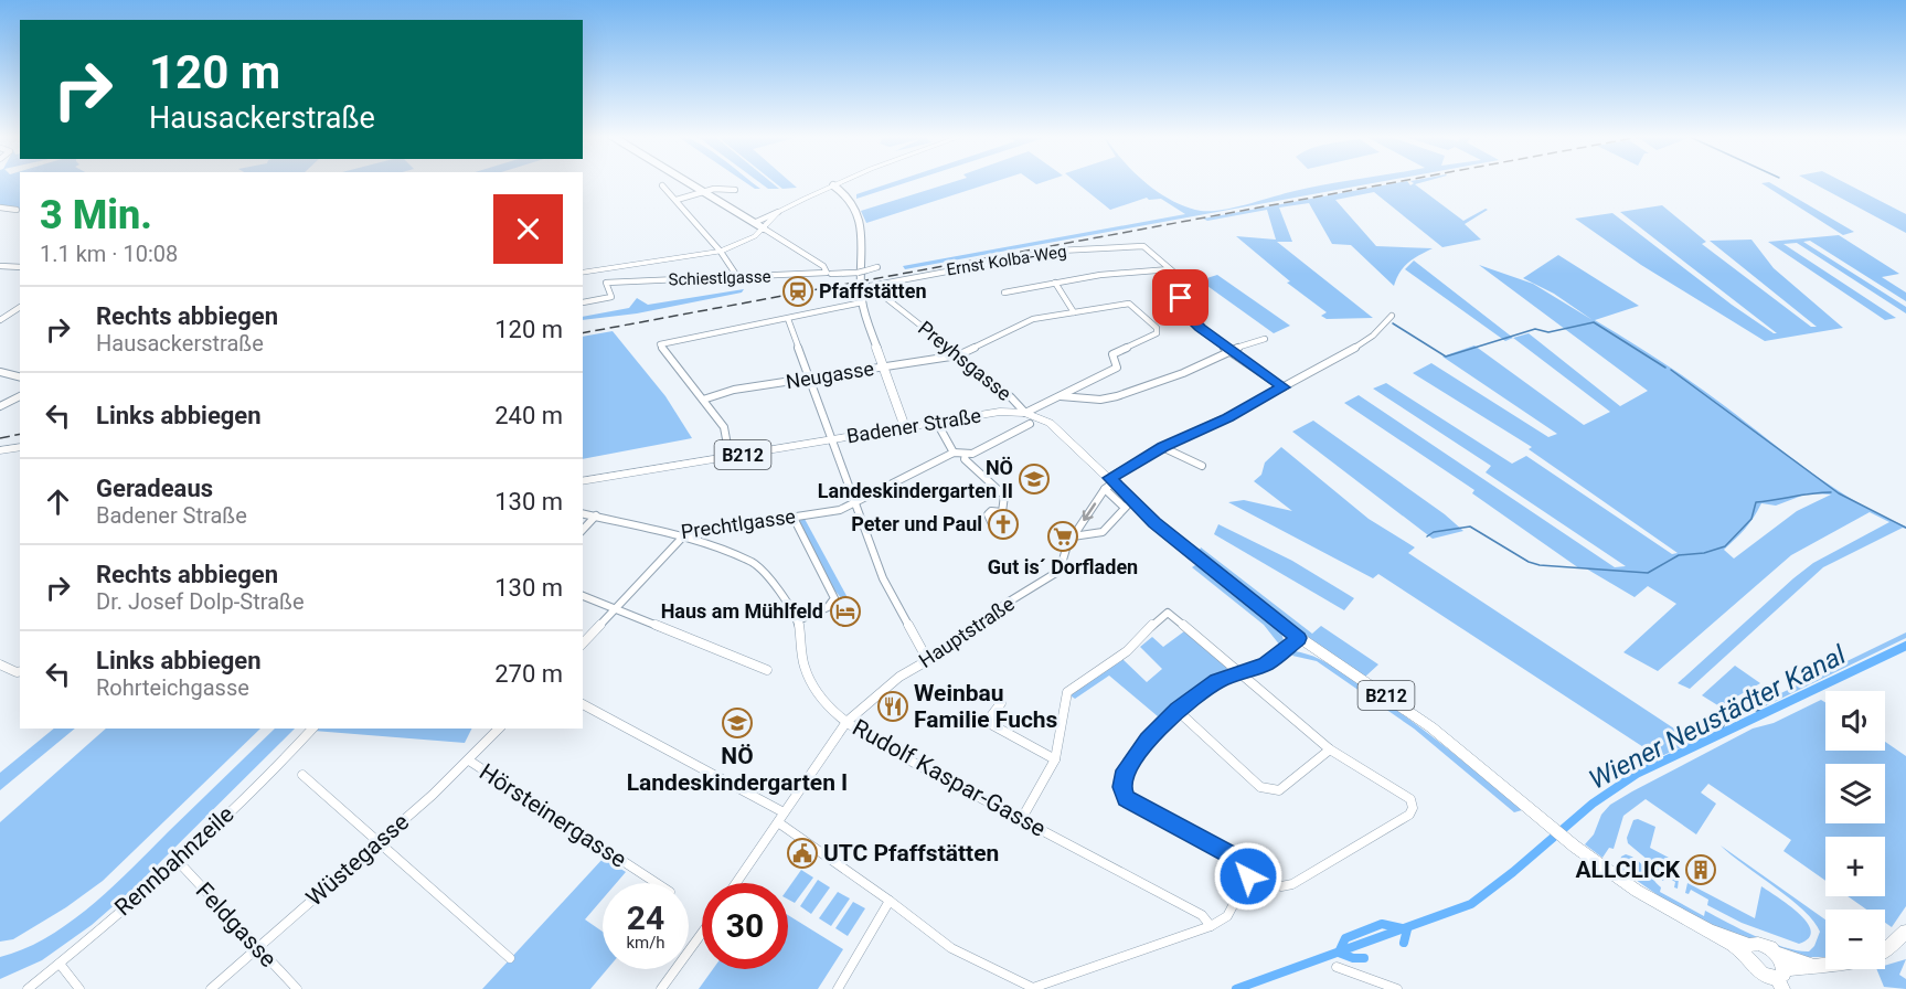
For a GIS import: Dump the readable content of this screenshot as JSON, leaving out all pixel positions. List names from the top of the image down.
{
  "streets": {
    "main road": ["Badener Straße", "B212"],
    "street": [
      "Ernst Kolba-Weg",
      "Schiestlgasse",
      "Preyhsgasse",
      "Neugasse",
      "Prechtlgasse",
      "Hauptstraße",
      "Rudolf Kaspar-Gasse",
      "Hörsteinergasse",
      "Wüstegasse",
      "Rennbahnzeile",
      "Feldgasse"
    ]
  },
  "crossings": [
    ["Ernst Kolba-Weg", "Preyhsgasse"],
    ["Preyhsgasse", "Neugasse"],
    ["Preyhsgasse", "Badener Straße"],
    ["Badener Straße", "B212"],
    ["Badener Straße", "Hauptstraße"],
    ["Prechtlgasse", "Rudolf Kaspar-Gasse"],
    ["Hauptstraße", "Rudolf Kaspar-Gasse"],
    ["Hörsteinergasse", "Wüstegasse"],
    ["Wüstegasse", "Feldgasse"],
    ["Rennbahnzeile", "Feldgasse"]
  ],
  "water": ["Wiener Neustädter Kanal"],
  "places": {
    "station": ["Pfaffstätten"],
    "school or university": ["NÖ Landeskindergarten II", "NÖ Landeskindergarten I"],
    "church": ["Peter und Paul"],
    "supermarket": ["Gut is´ Dorfladen"],
    "hotel": ["Haus am Mühlfeld"],
    "restaurant": ["Weinbau Familie Fuchs"],
    "public building": ["UTC Pfaffstätten"],
    "building": ["ALLCLICK"]
  },
  "page": {
    "turn": ["120 m", "Hausackerstraße"],
    "heading": ["3 Min.", "1.1 km · 10:08"],
    "list": [
      {
        "name": "Rechts abbiegen",
        "note": "Hausackerstraße",
        "value": "120 m"
      },
      {
        "name": "Links abbiegen",
        "value": "240 m"
      },
      {
        "name": "Geradeaus",
        "note": "Badener Straße",
        "value": "130 m"
      },
      {
        "name": "Rechts abbiegen",
        "note": "Dr. Josef Dolp-Straße",
        "value": "130 m"
      },
      {
        "name": "Links abbiegen",
        "note": "Rohrteichgasse",
        "value": "270 m"
      }
    ],
    "map_buttons": ["+", "−"],
    "speed": "24 km/h",
    "limit": "30"
  }
}
